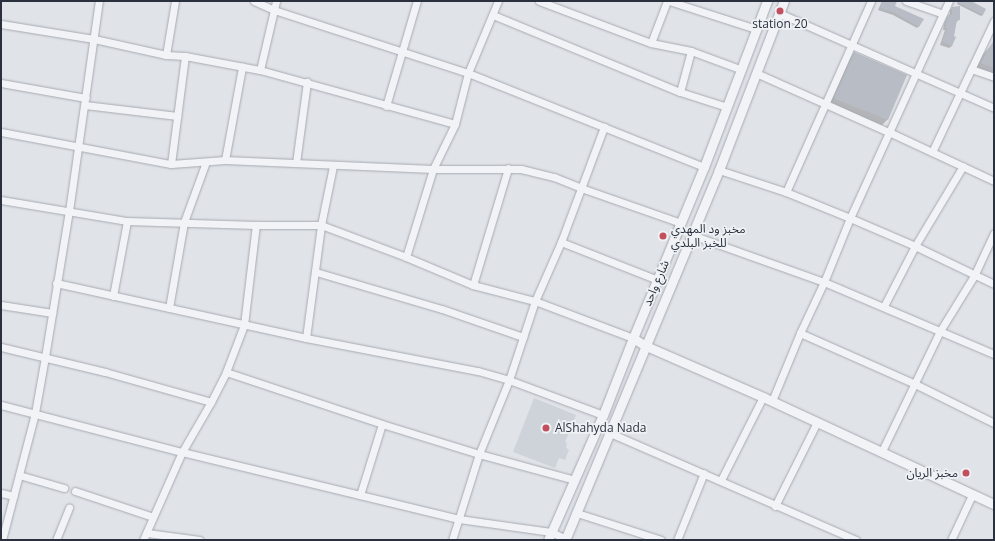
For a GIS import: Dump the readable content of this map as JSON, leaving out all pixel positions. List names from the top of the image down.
{
  "streets": {
    "street": ["شارع واحد"]
  },
  "places": [
    "station 20",
    "مخبز ود المهدي للخبز البلدي",
    "AlShahyda Nada",
    "مخبز الريان"
  ]
}
